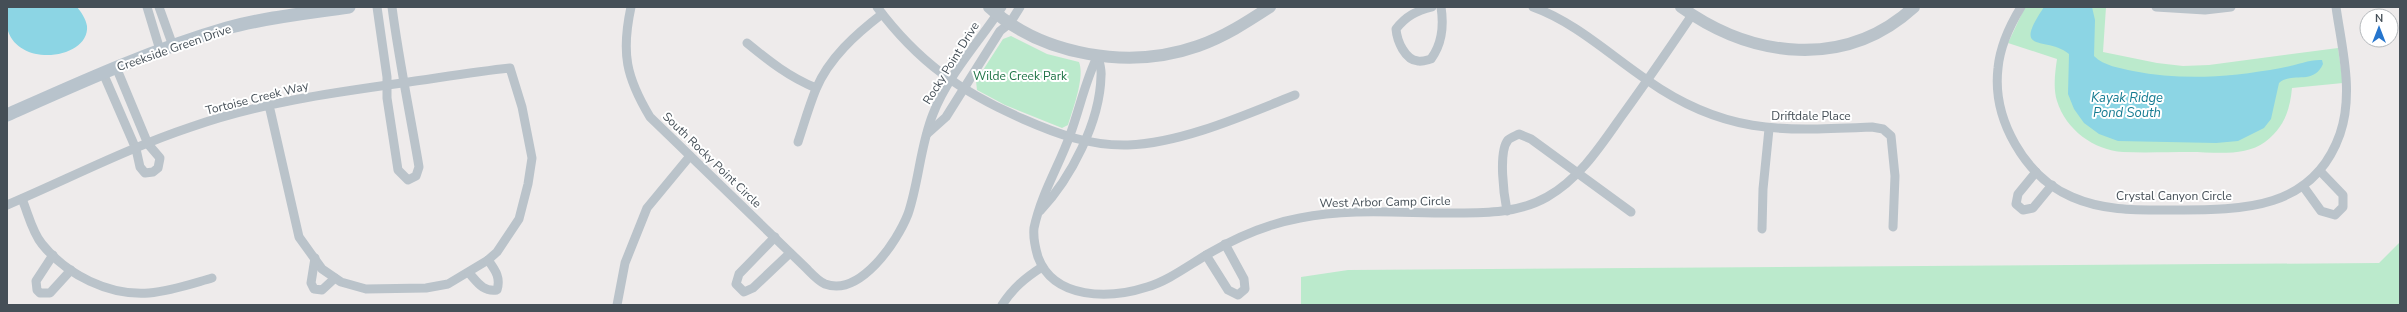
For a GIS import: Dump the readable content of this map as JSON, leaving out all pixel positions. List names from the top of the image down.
{
  "streets": {
    "main road": ["Creekside Green Drive"],
    "street": [
      "Rocky Point Drive",
      "Tortoise Creek Way",
      "Driftdale Place",
      "South Rocky Point Circle",
      "Crystal Canyon Circle",
      "West Arbor Camp Circle"
    ]
  },
  "crossings": [
    ["Rocky Point Drive", "South Rocky Point Circle"],
    ["Driftdale Place", "West Arbor Camp Circle"]
  ],
  "water": ["Kayak Ridge Pond South"],
  "parks": ["Wilde Creek Park"],
  "north": "top"
}
